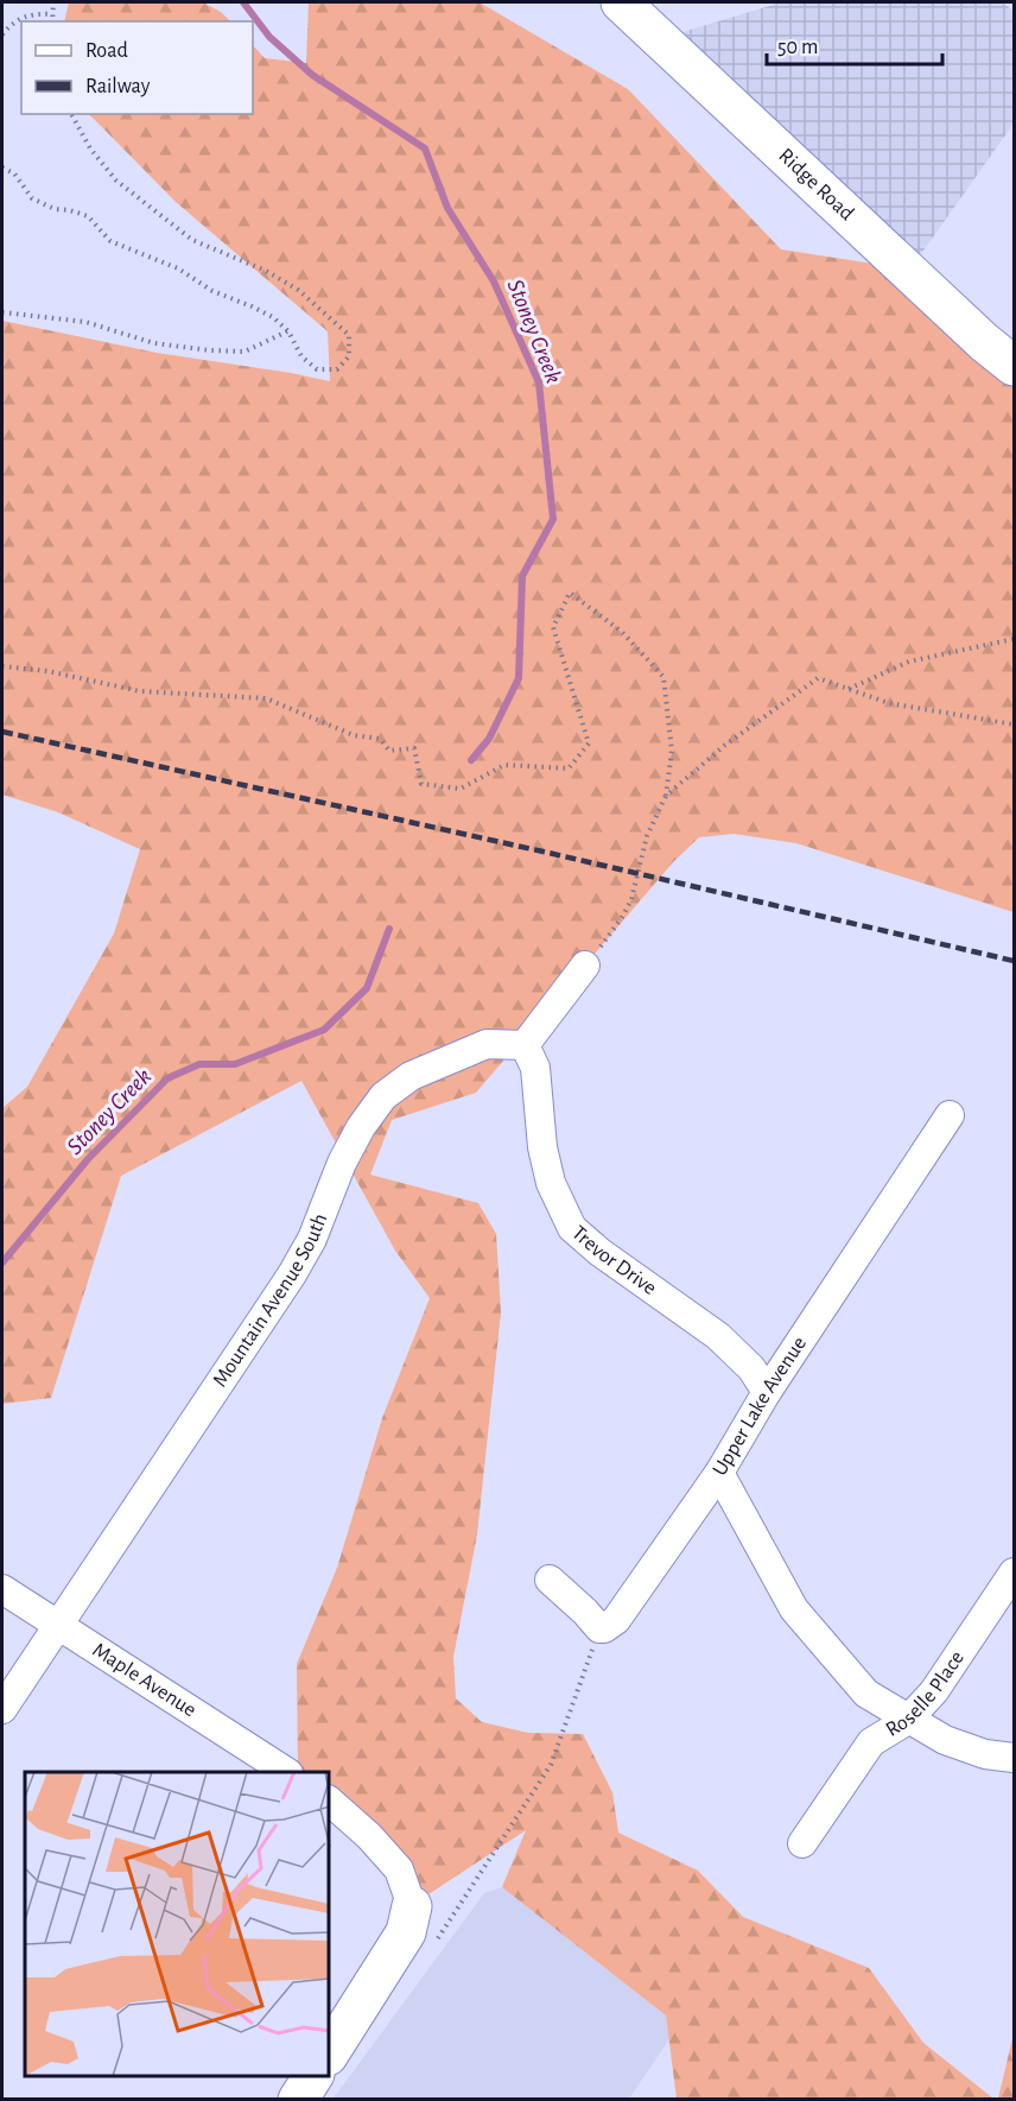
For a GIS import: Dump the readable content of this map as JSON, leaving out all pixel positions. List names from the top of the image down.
{
  "streets": {
    "main road": ["Ridge Road"],
    "street": [
      "Trevor Drive",
      "Mountain Avenue South",
      "Upper Lake Avenue",
      "Maple Avenue",
      "Roselle Place"
    ]
  },
  "crossings": [
    ["Trevor Drive", "Mountain Avenue South"],
    ["Trevor Drive", "Upper Lake Avenue"],
    ["Mountain Avenue South", "Maple Avenue"]
  ],
  "water": ["Stoney Creek"],
  "legend": ["Road", "Railway"],
  "scale_bar": "50 m"
}
